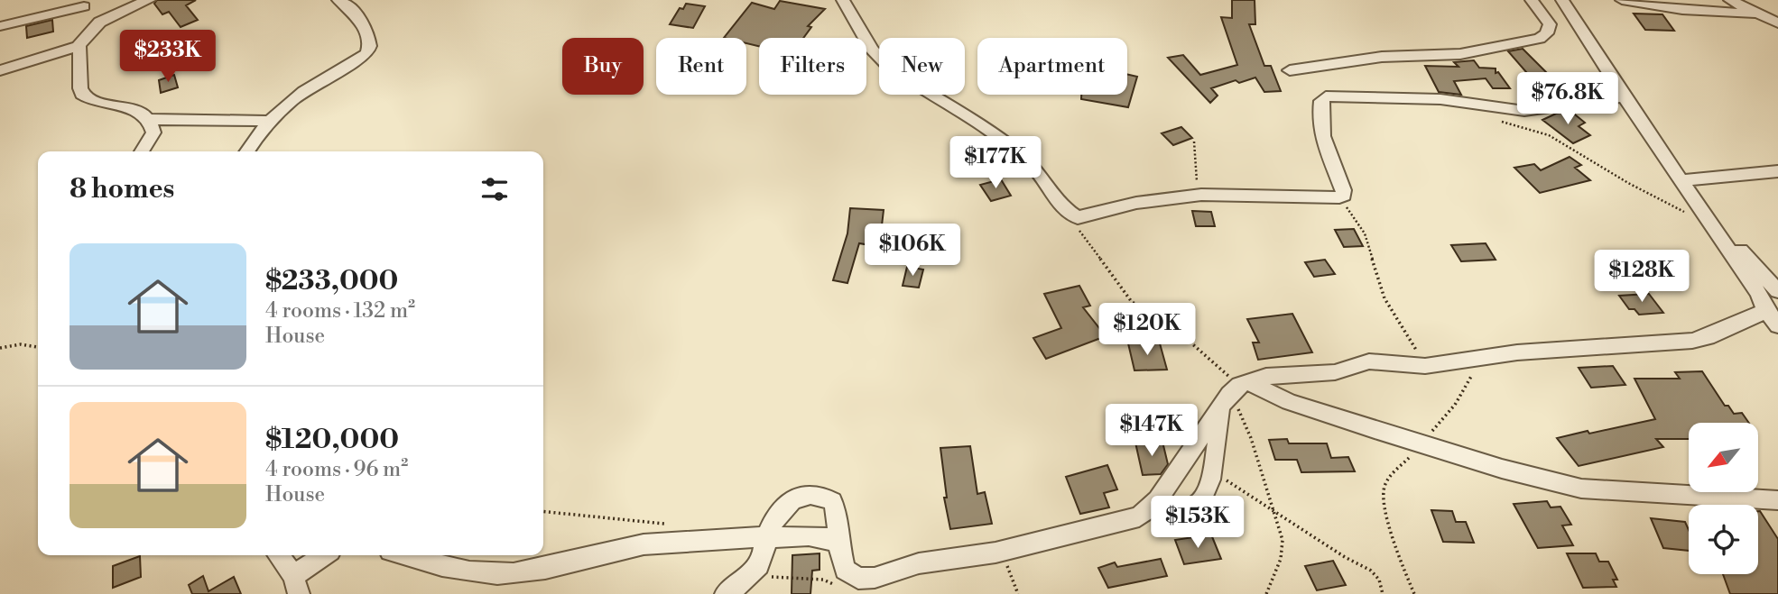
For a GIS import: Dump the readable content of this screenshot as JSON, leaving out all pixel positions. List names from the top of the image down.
{
  "north": "bottom left",
  "page": {
    "price": [
      "$233K",
      "$76.8K",
      "$177K",
      "$106K",
      "$128K",
      "$120K",
      "$147K",
      "$153K"
    ],
    "chip": [
      "Buy",
      "Rent",
      "Filters",
      "New",
      "Apartment"
    ],
    "heading": "8 homes",
    "list": [
      {
        "name": "$233,000",
        "note": "4 rooms · 132 m² · House"
      },
      {
        "name": "$120,000",
        "note": "4 rooms · 96 m² · House"
      }
    ]
  }
}
